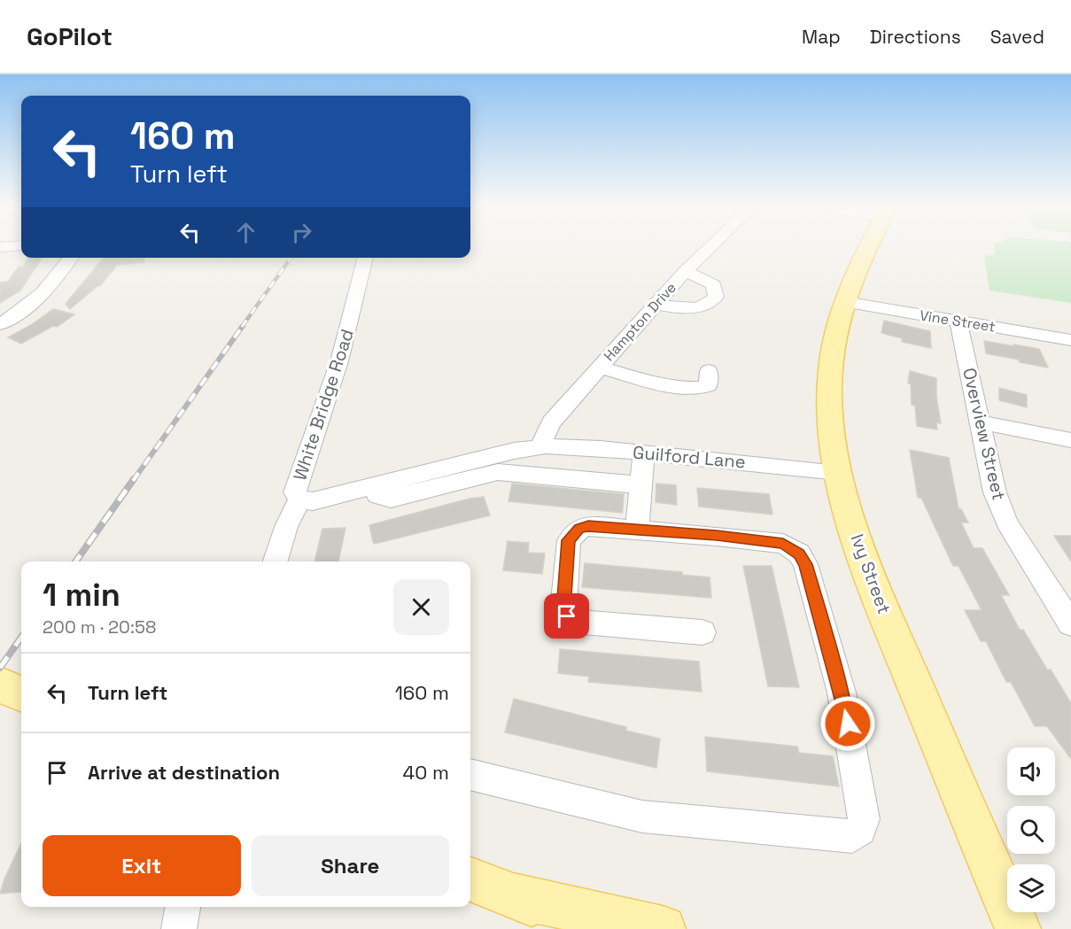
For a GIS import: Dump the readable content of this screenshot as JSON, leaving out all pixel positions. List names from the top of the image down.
{
  "streets": {
    "main road": ["Ivy Street"],
    "street": [
      "Vine Street",
      "Hampton Drive",
      "White Bridge Road",
      "Overview Street",
      "Guilford Lane"
    ]
  },
  "crossings": [
    ["Vine Street", "Overview Street"],
    ["Vine Street", "Ivy Street"],
    ["Hampton Drive", "White Bridge Road"],
    ["Hampton Drive", "Guilford Lane"],
    ["White Bridge Road", "Guilford Lane"],
    ["Guilford Lane", "Ivy Street"]
  ],
  "page": {
    "header": "GoPilot",
    "nav": ["Map", "Directions", "Saved"],
    "turn": ["160 m", "Turn left"],
    "heading": ["1 min", "200 m · 20:58"],
    "list": [
      {
        "name": "Turn left",
        "value": "160 m"
      },
      {
        "name": "Arrive at destination",
        "value": "40 m"
      }
    ],
    "buttons": ["Exit", "Share"]
  }
}
